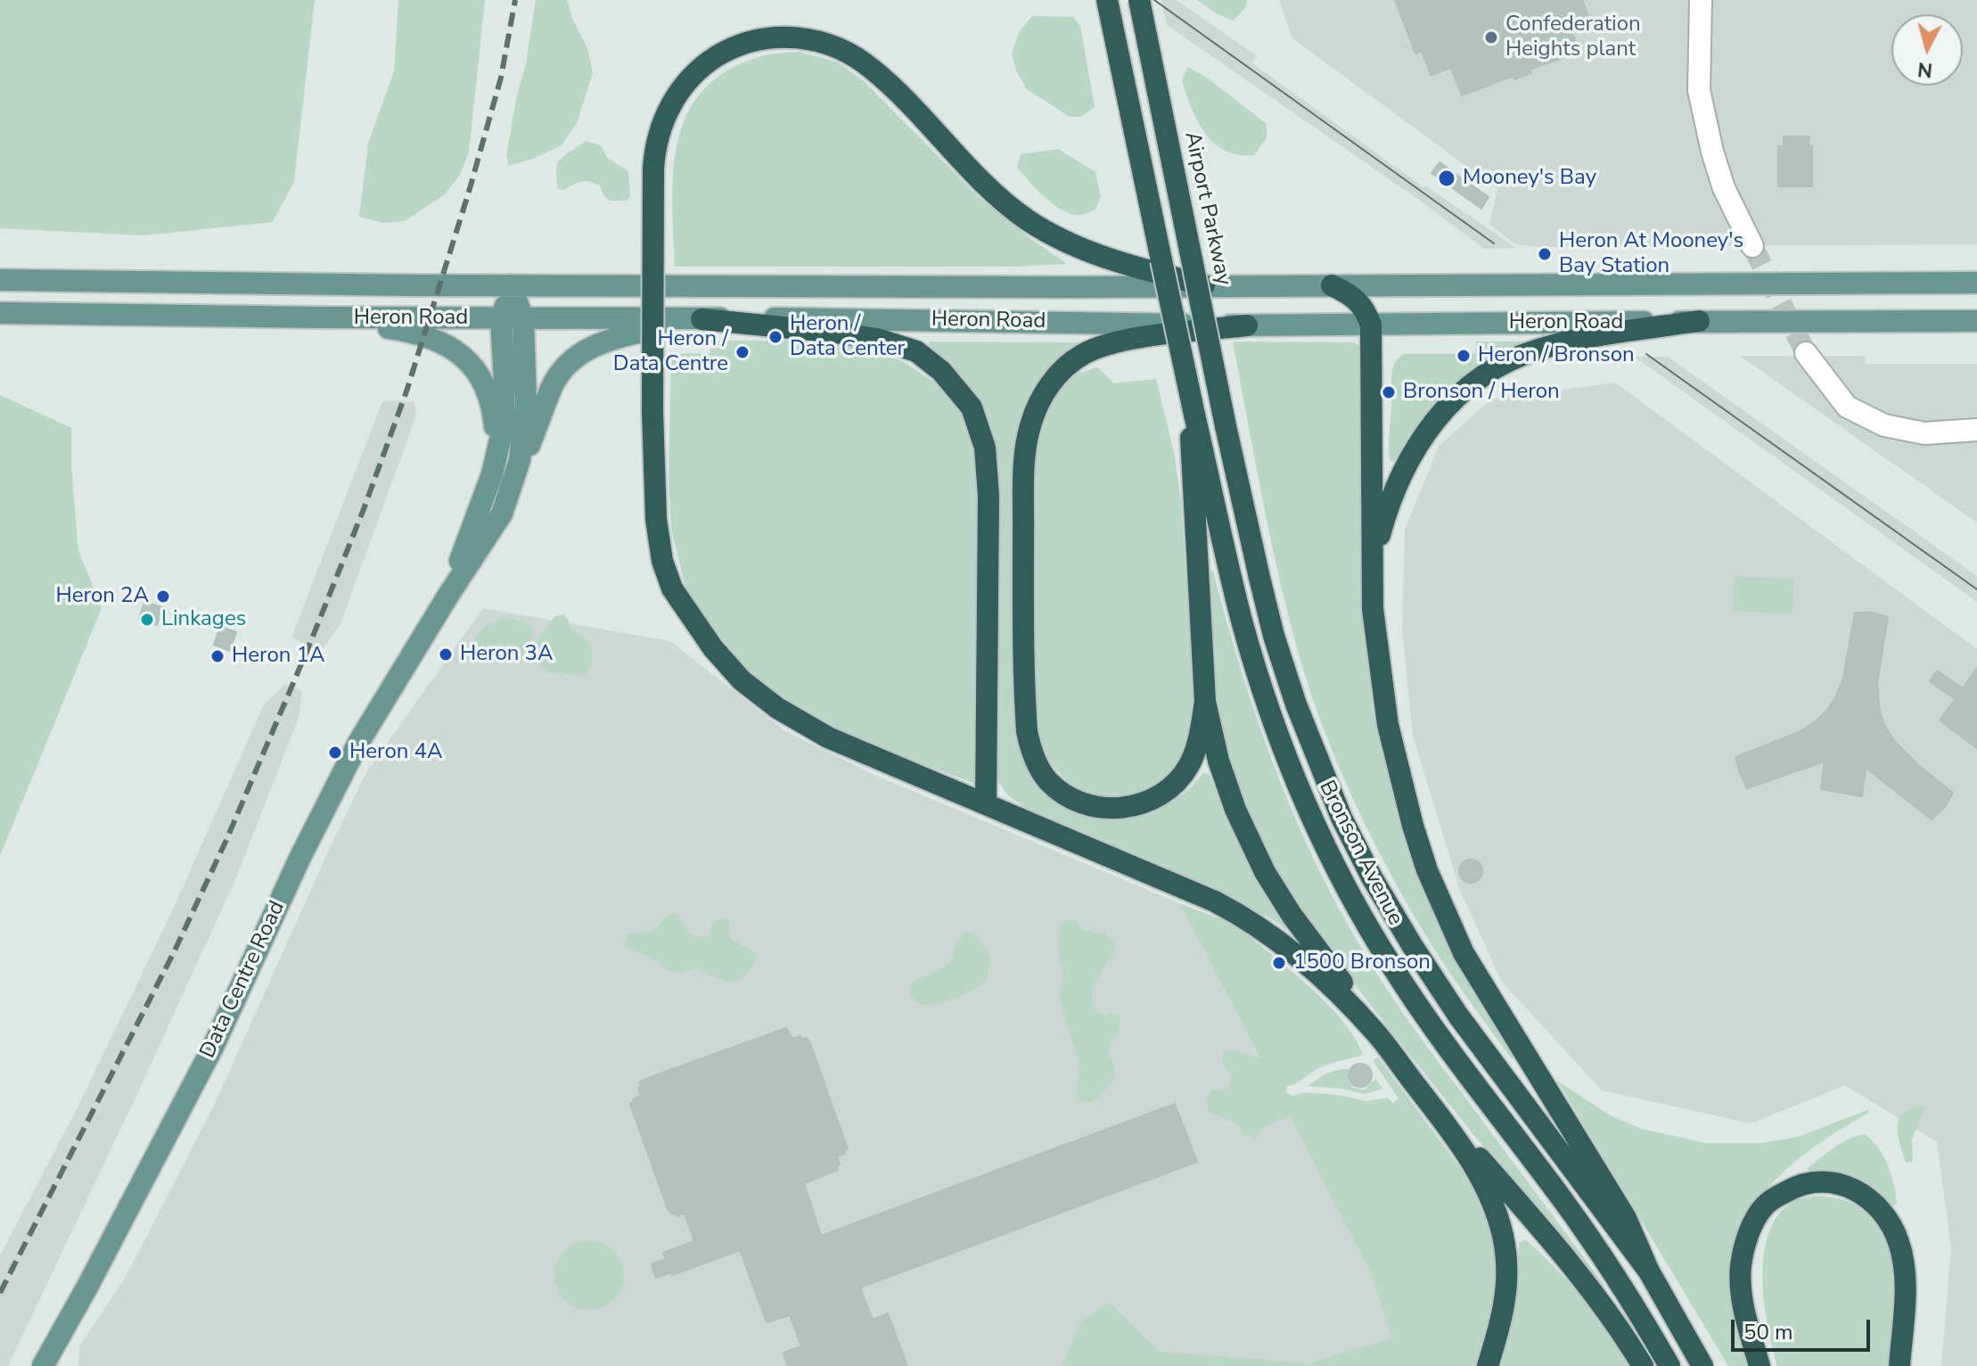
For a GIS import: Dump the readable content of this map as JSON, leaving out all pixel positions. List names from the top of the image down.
{
  "streets": {
    "highway": ["Airport Parkway", "Bronson Avenue"],
    "main road": ["Heron Road", "Data Centre Road"]
  },
  "crossings": [
    ["Airport Parkway", "Bronson Avenue"],
    ["Heron Road", "Data Centre Road"]
  ],
  "places": [
    "Confederation Heights plant",
    "Mooney's Bay",
    "Heron At Mooney's Bay Station",
    "Heron / Data Center",
    "Heron / Data Centre",
    "Heron / Bronson",
    "Bronson / Heron",
    "Heron 2A",
    "Linkages",
    "Heron 3A",
    "Heron 1A",
    "Heron 4A",
    "1500 Bronson"
  ],
  "scale_bar": "50 m",
  "north": "bottom"
}
